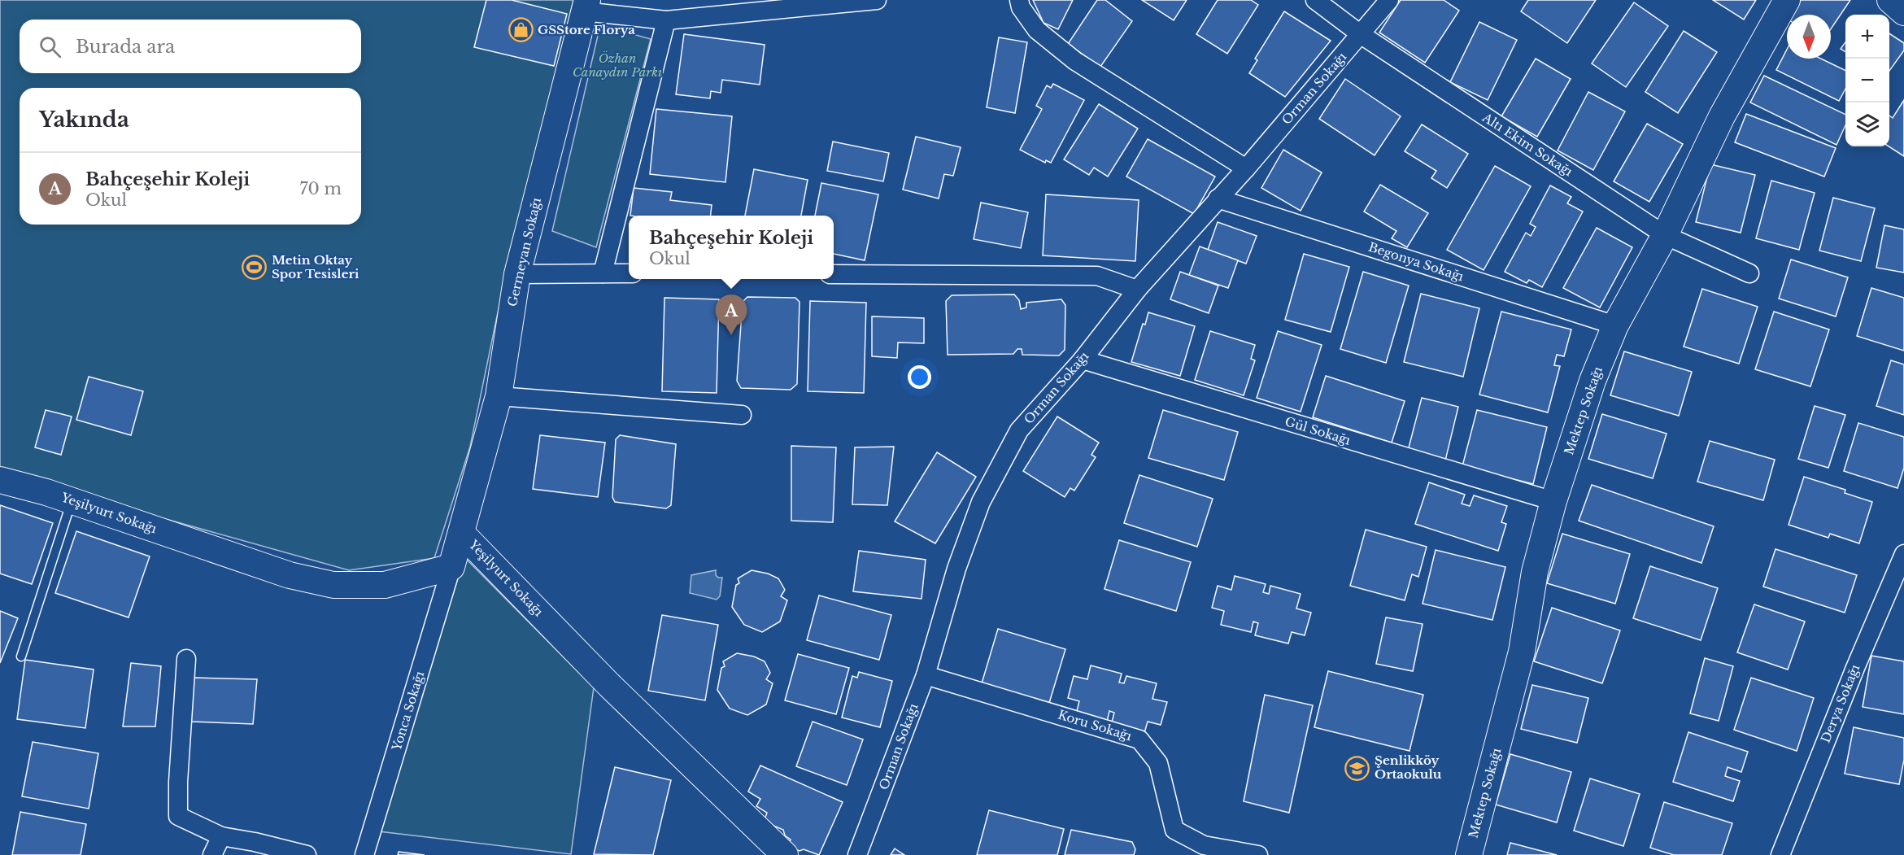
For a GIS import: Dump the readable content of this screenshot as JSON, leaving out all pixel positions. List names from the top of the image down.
{
  "streets": {
    "main road": ["Germeyan Sokağı", "Mektep Sokağı", "Yeşilyurt Sokağı"],
    "street": [
      "Orman Sokağı",
      "Altı Ekim Sokağı",
      "Begonya Sokağı",
      "Gül Sokağı",
      "Derya Sokağı",
      "Yonca Sokağı",
      "Koru Sokağı"
    ]
  },
  "crossings": [
    ["Orman Sokağı", "Altı Ekim Sokağı"],
    ["Orman Sokağı", "Begonya Sokağı"],
    ["Orman Sokağı", "Gül Sokağı"],
    ["Orman Sokağı", "Koru Sokağı"],
    ["Altı Ekim Sokağı", "Mektep Sokağı"],
    ["Germeyan Sokağı", "Yeşilyurt Sokağı"],
    ["Begonya Sokağı", "Mektep Sokağı"],
    ["Mektep Sokağı", "Gül Sokağı"],
    ["Yeşilyurt Sokağı", "Yonca Sokağı"]
  ],
  "parks": ["Özhan Canaydın Parkı"],
  "places": {
    "shop": ["GSStore Florya"],
    "sports": ["Metin Oktay Spor Tesisleri"],
    "school or university": ["Şenlikköy Ortaokulu"]
  },
  "north": "bottom",
  "page": {
    "map_buttons": ["+", "−"],
    "search": "Burada ara",
    "heading": "Yakında",
    "list": [
      {
        "mark": "A",
        "name": "Bahçeşehir Koleji",
        "note": "Okul",
        "value": "70 m"
      }
    ],
    "popup": ["Bahçeşehir Koleji", "Okul"],
    "pins": "A"
  }
}
